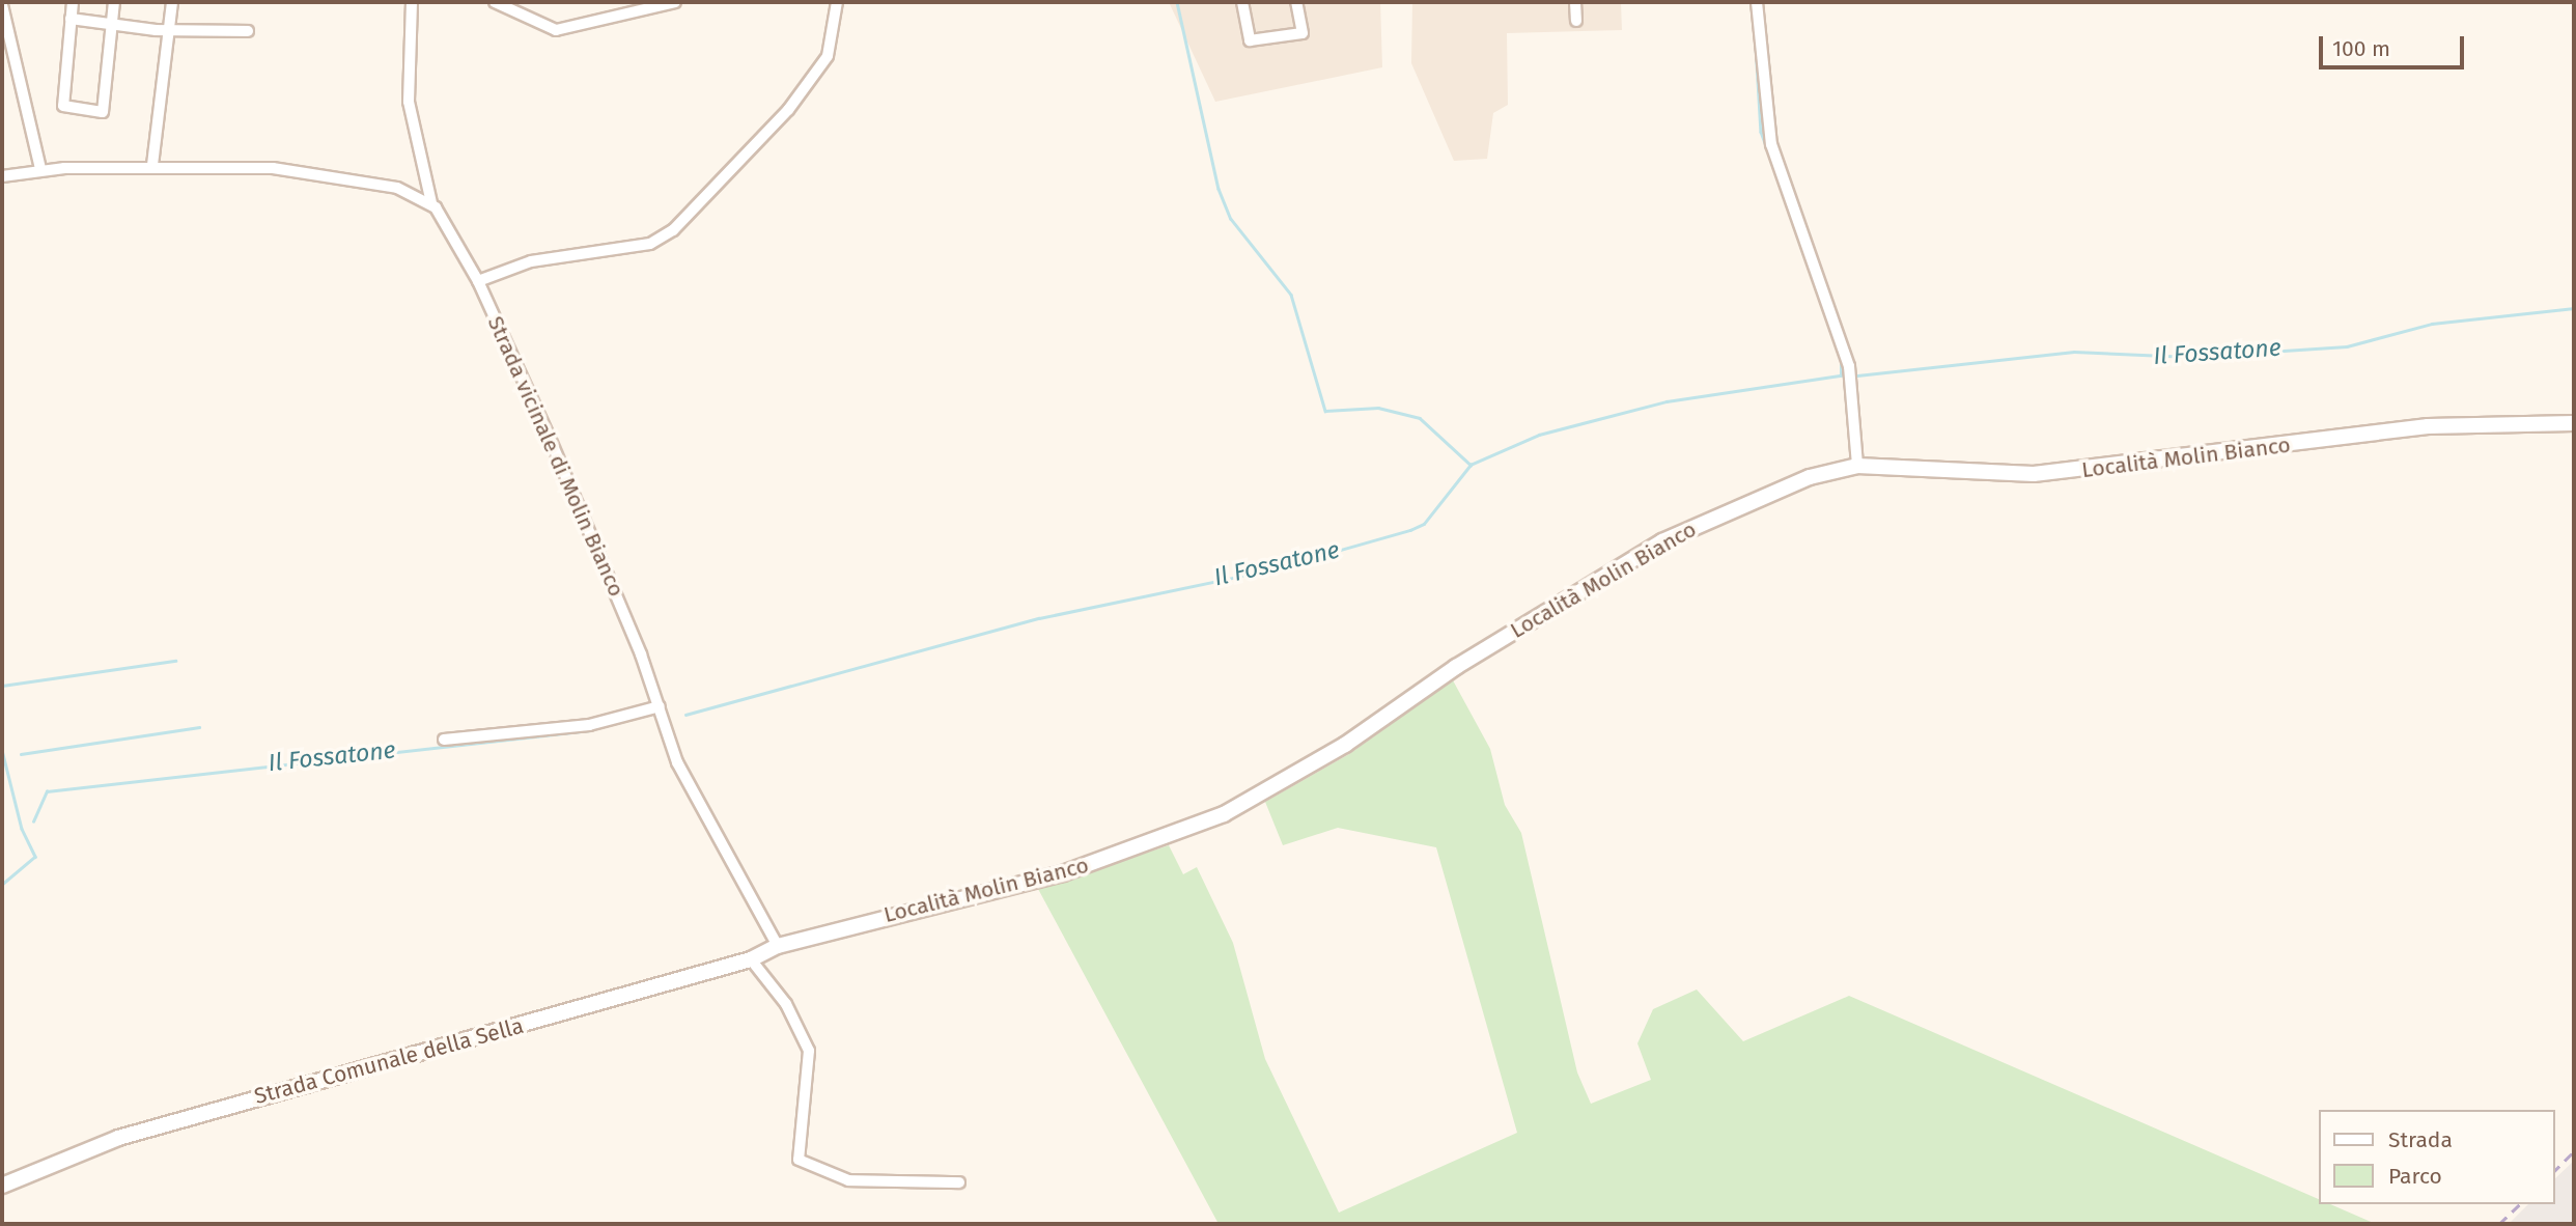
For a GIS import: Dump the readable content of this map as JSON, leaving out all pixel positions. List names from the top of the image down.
{
  "streets": {
    "street": ["Strada vicinale di Molin Bianco", "Località Molin Bianco", "Strada Comunale della Sella"]
  },
  "crossings": [
    ["Strada vicinale di Molin Bianco", "Località Molin Bianco"],
    ["Strada vicinale di Molin Bianco", "Strada Comunale della Sella"],
    ["Località Molin Bianco", "Strada Comunale della Sella"]
  ],
  "water": ["Il Fossatone"],
  "legend": ["Strada", "Parco"],
  "scale_bar": "100 m"
}
